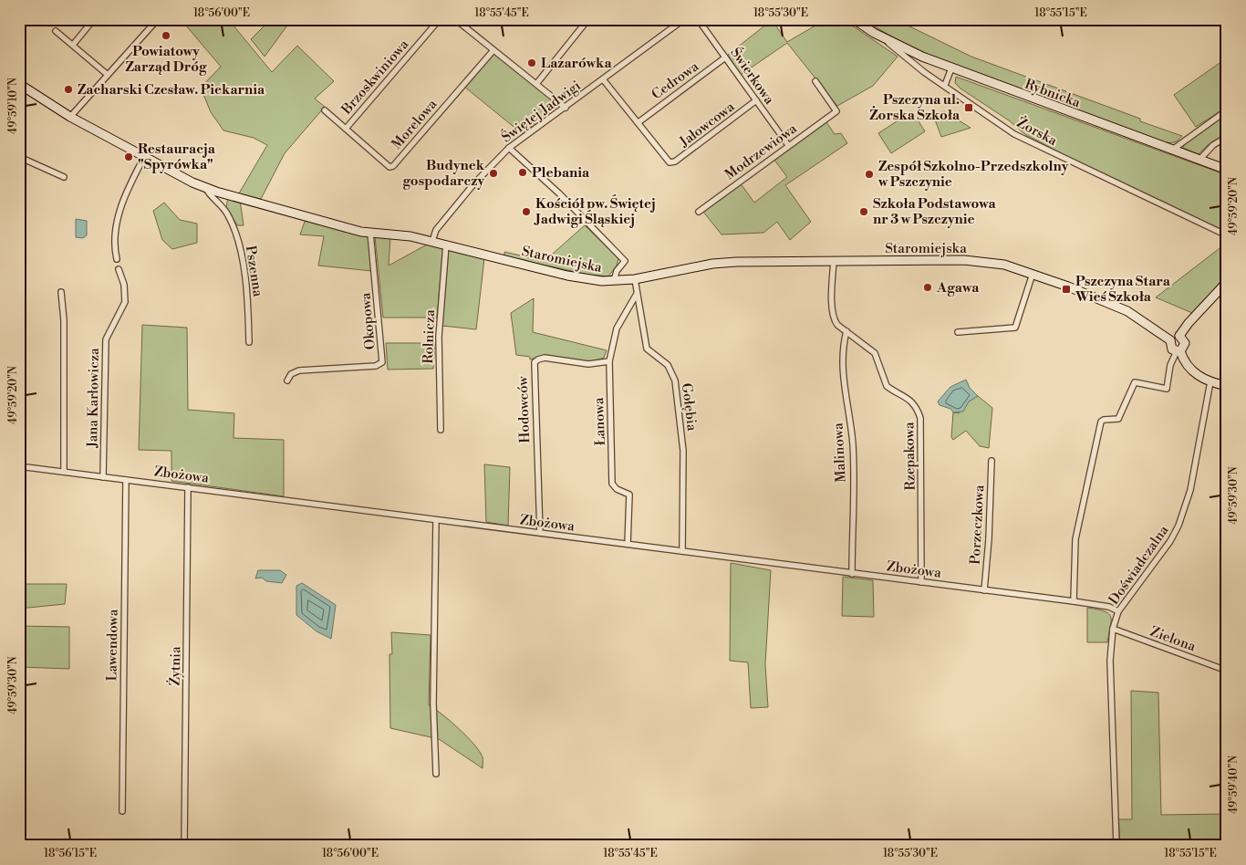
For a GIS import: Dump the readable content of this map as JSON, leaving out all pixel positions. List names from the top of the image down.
{
  "streets": {
    "street": [
      "Świerkowa",
      "Brzoskwiniowa",
      "Cedrowa",
      "Rybnicka",
      "Świętej Jadwigi",
      "Morelowa",
      "Jałowcowa",
      "Żorska",
      "Modrzewiowa",
      "Staromiejska",
      "Pszenna",
      "Okopowa",
      "Rolnicza",
      "Jana Karłowicza",
      "Gołębia",
      "Hodowców",
      "Łanowa",
      "Malinowa",
      "Rzepakowa",
      "Zbożowa",
      "Porzeczkowa",
      "Doświadczalna",
      "Zielona",
      "Lawendowa",
      "Żytnia"
    ]
  },
  "crossings": [
    ["Świerkowa", "Cedrowa"],
    ["Świerkowa", "Jałowcowa"],
    ["Świerkowa", "Modrzewiowa"],
    ["Brzoskwiniowa", "Morelowa"],
    ["Cedrowa", "Jałowcowa"],
    ["Rybnicka", "Żorska"],
    ["Świętej Jadwigi", "Staromiejska"],
    ["Staromiejska", "Pszenna"],
    ["Staromiejska", "Okopowa"],
    ["Staromiejska", "Rolnicza"],
    ["Staromiejska", "Gołębia"],
    ["Staromiejska", "Rzepakowa"],
    ["Jana Karłowicza", "Zbożowa"],
    ["Gołębia", "Łanowa"],
    ["Gołębia", "Zbożowa"],
    ["Hodowców", "Łanowa"],
    ["Hodowców", "Zbożowa"],
    ["Łanowa", "Zbożowa"],
    ["Malinowa", "Rzepakowa"],
    ["Malinowa", "Zbożowa"],
    ["Rzepakowa", "Zbożowa"],
    ["Zbożowa", "Porzeczkowa"],
    ["Zbożowa", "Doświadczalna"],
    ["Zbożowa", "Lawendowa"],
    ["Zbożowa", "Żytnia"],
    ["Doświadczalna", "Zielona"]
  ],
  "places": {
    "other": [
      "Powiatowy Zarząd Dróg",
      "Lazarówka",
      "Zacharski Czesław. Piekarnia",
      "Restauracja \"Spyrówka\"",
      "Plebania",
      "Budynek gospodarczy",
      "Zespół Szkolno-Przedszkolny w Pszczynie",
      "Kościół pw. Świętej Jadwigi Śląskiej",
      "Szkoła Podstawowa nr 3 w Pszczynie",
      "Agawa"
    ],
    "transit": ["Pszczyna ul. Żorska Szkoła", "Pszczyna Stara Wieś Szkoła"]
  },
  "coordinates": [
    "18°56'00\"E",
    "18°55'45\"E",
    "18°55'30\"E",
    "18°55'15\"E",
    "49°59'10\"N",
    "49°59'20\"N",
    "49°59'30\"N",
    "49°59'40\"N",
    "18°56'15\"E"
  ]
}
